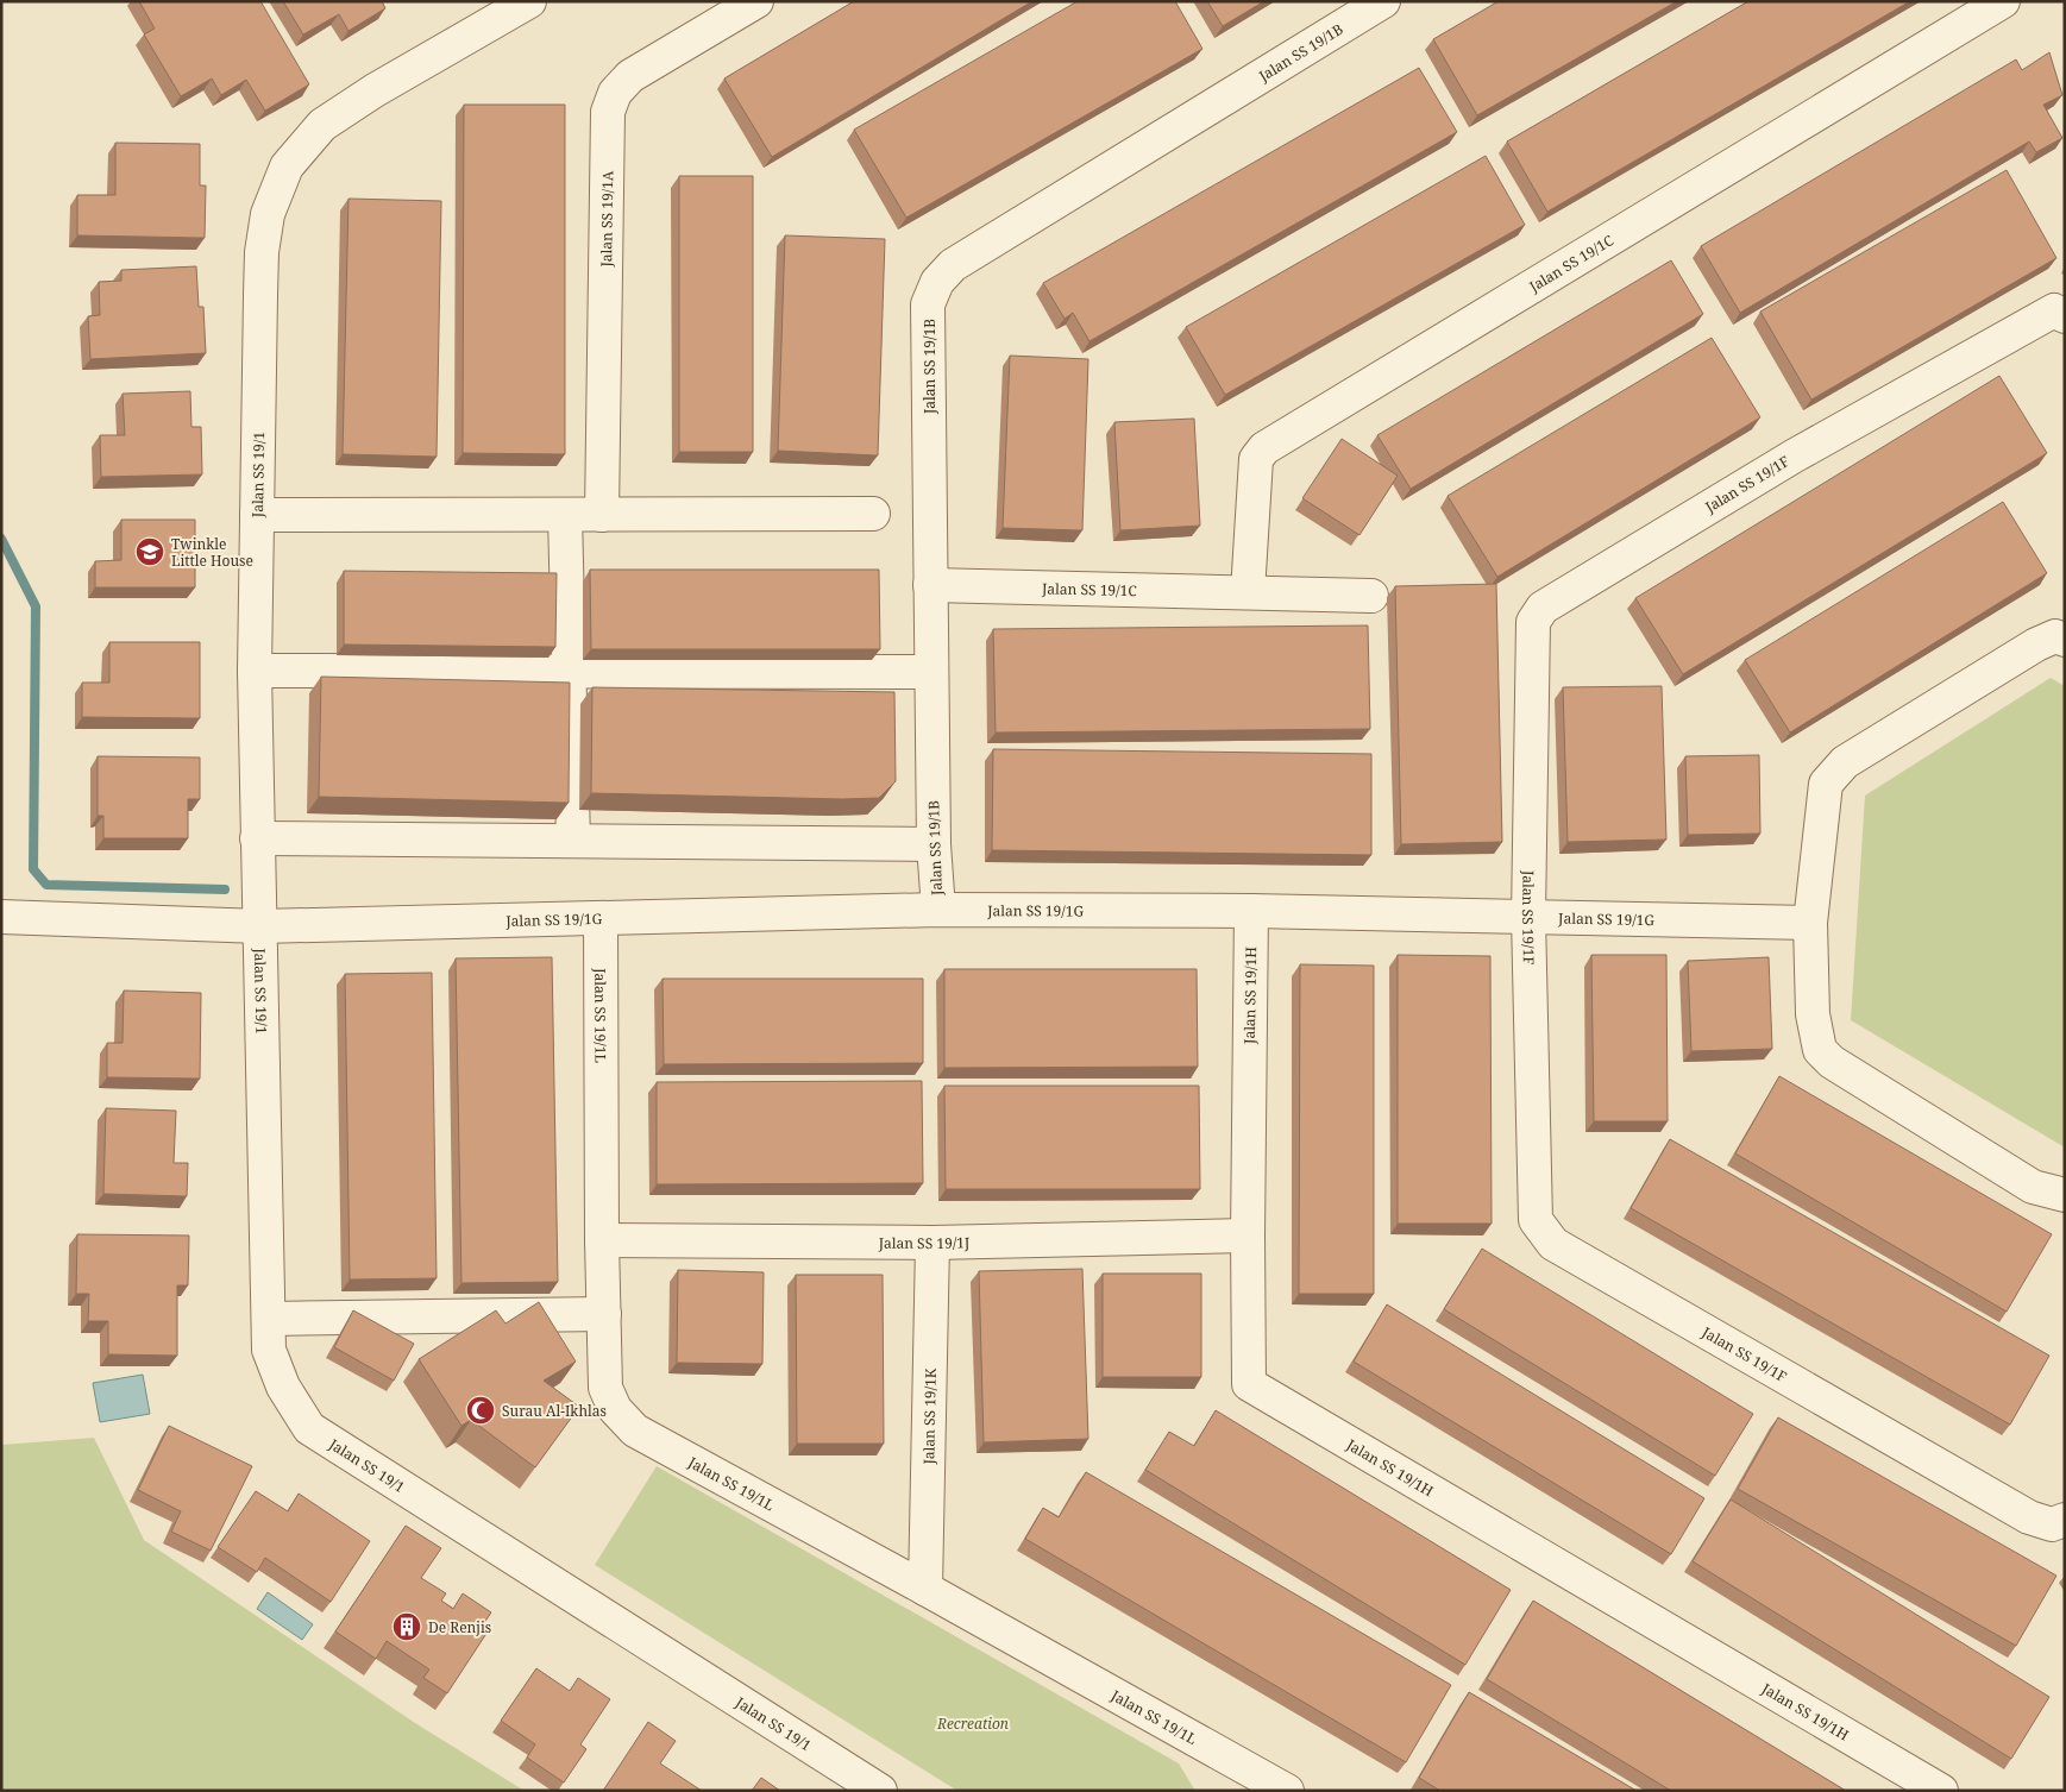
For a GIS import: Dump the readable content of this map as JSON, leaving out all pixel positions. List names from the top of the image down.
{
  "streets": {
    "street": [
      "Jalan SS 19/1B",
      "Jalan SS 19/1A",
      "Jalan SS 19/1C",
      "Jalan SS 19/1",
      "Jalan SS 19/1F",
      "Jalan SS 19/1G",
      "Jalan SS 19/1H",
      "Jalan SS 19/1L",
      "Jalan SS 19/1J",
      "Jalan SS 19/1K"
    ]
  },
  "crossings": [
    ["Jalan SS 19/1B", "Jalan SS 19/1C"],
    ["Jalan SS 19/1B", "Jalan SS 19/1G"],
    ["Jalan SS 19/1", "Jalan SS 19/1G"],
    ["Jalan SS 19/1F", "Jalan SS 19/1G"],
    ["Jalan SS 19/1G", "Jalan SS 19/1H"],
    ["Jalan SS 19/1G", "Jalan SS 19/1L"],
    ["Jalan SS 19/1H", "Jalan SS 19/1J"],
    ["Jalan SS 19/1L", "Jalan SS 19/1J"],
    ["Jalan SS 19/1L", "Jalan SS 19/1K"],
    ["Jalan SS 19/1J", "Jalan SS 19/1K"]
  ],
  "parks": ["Recreation"],
  "places": {
    "school or university": ["Twinkle Little House"],
    "mosque": ["Surau Al-Ikhlas"],
    "building": ["De Renjis"]
  }
}
